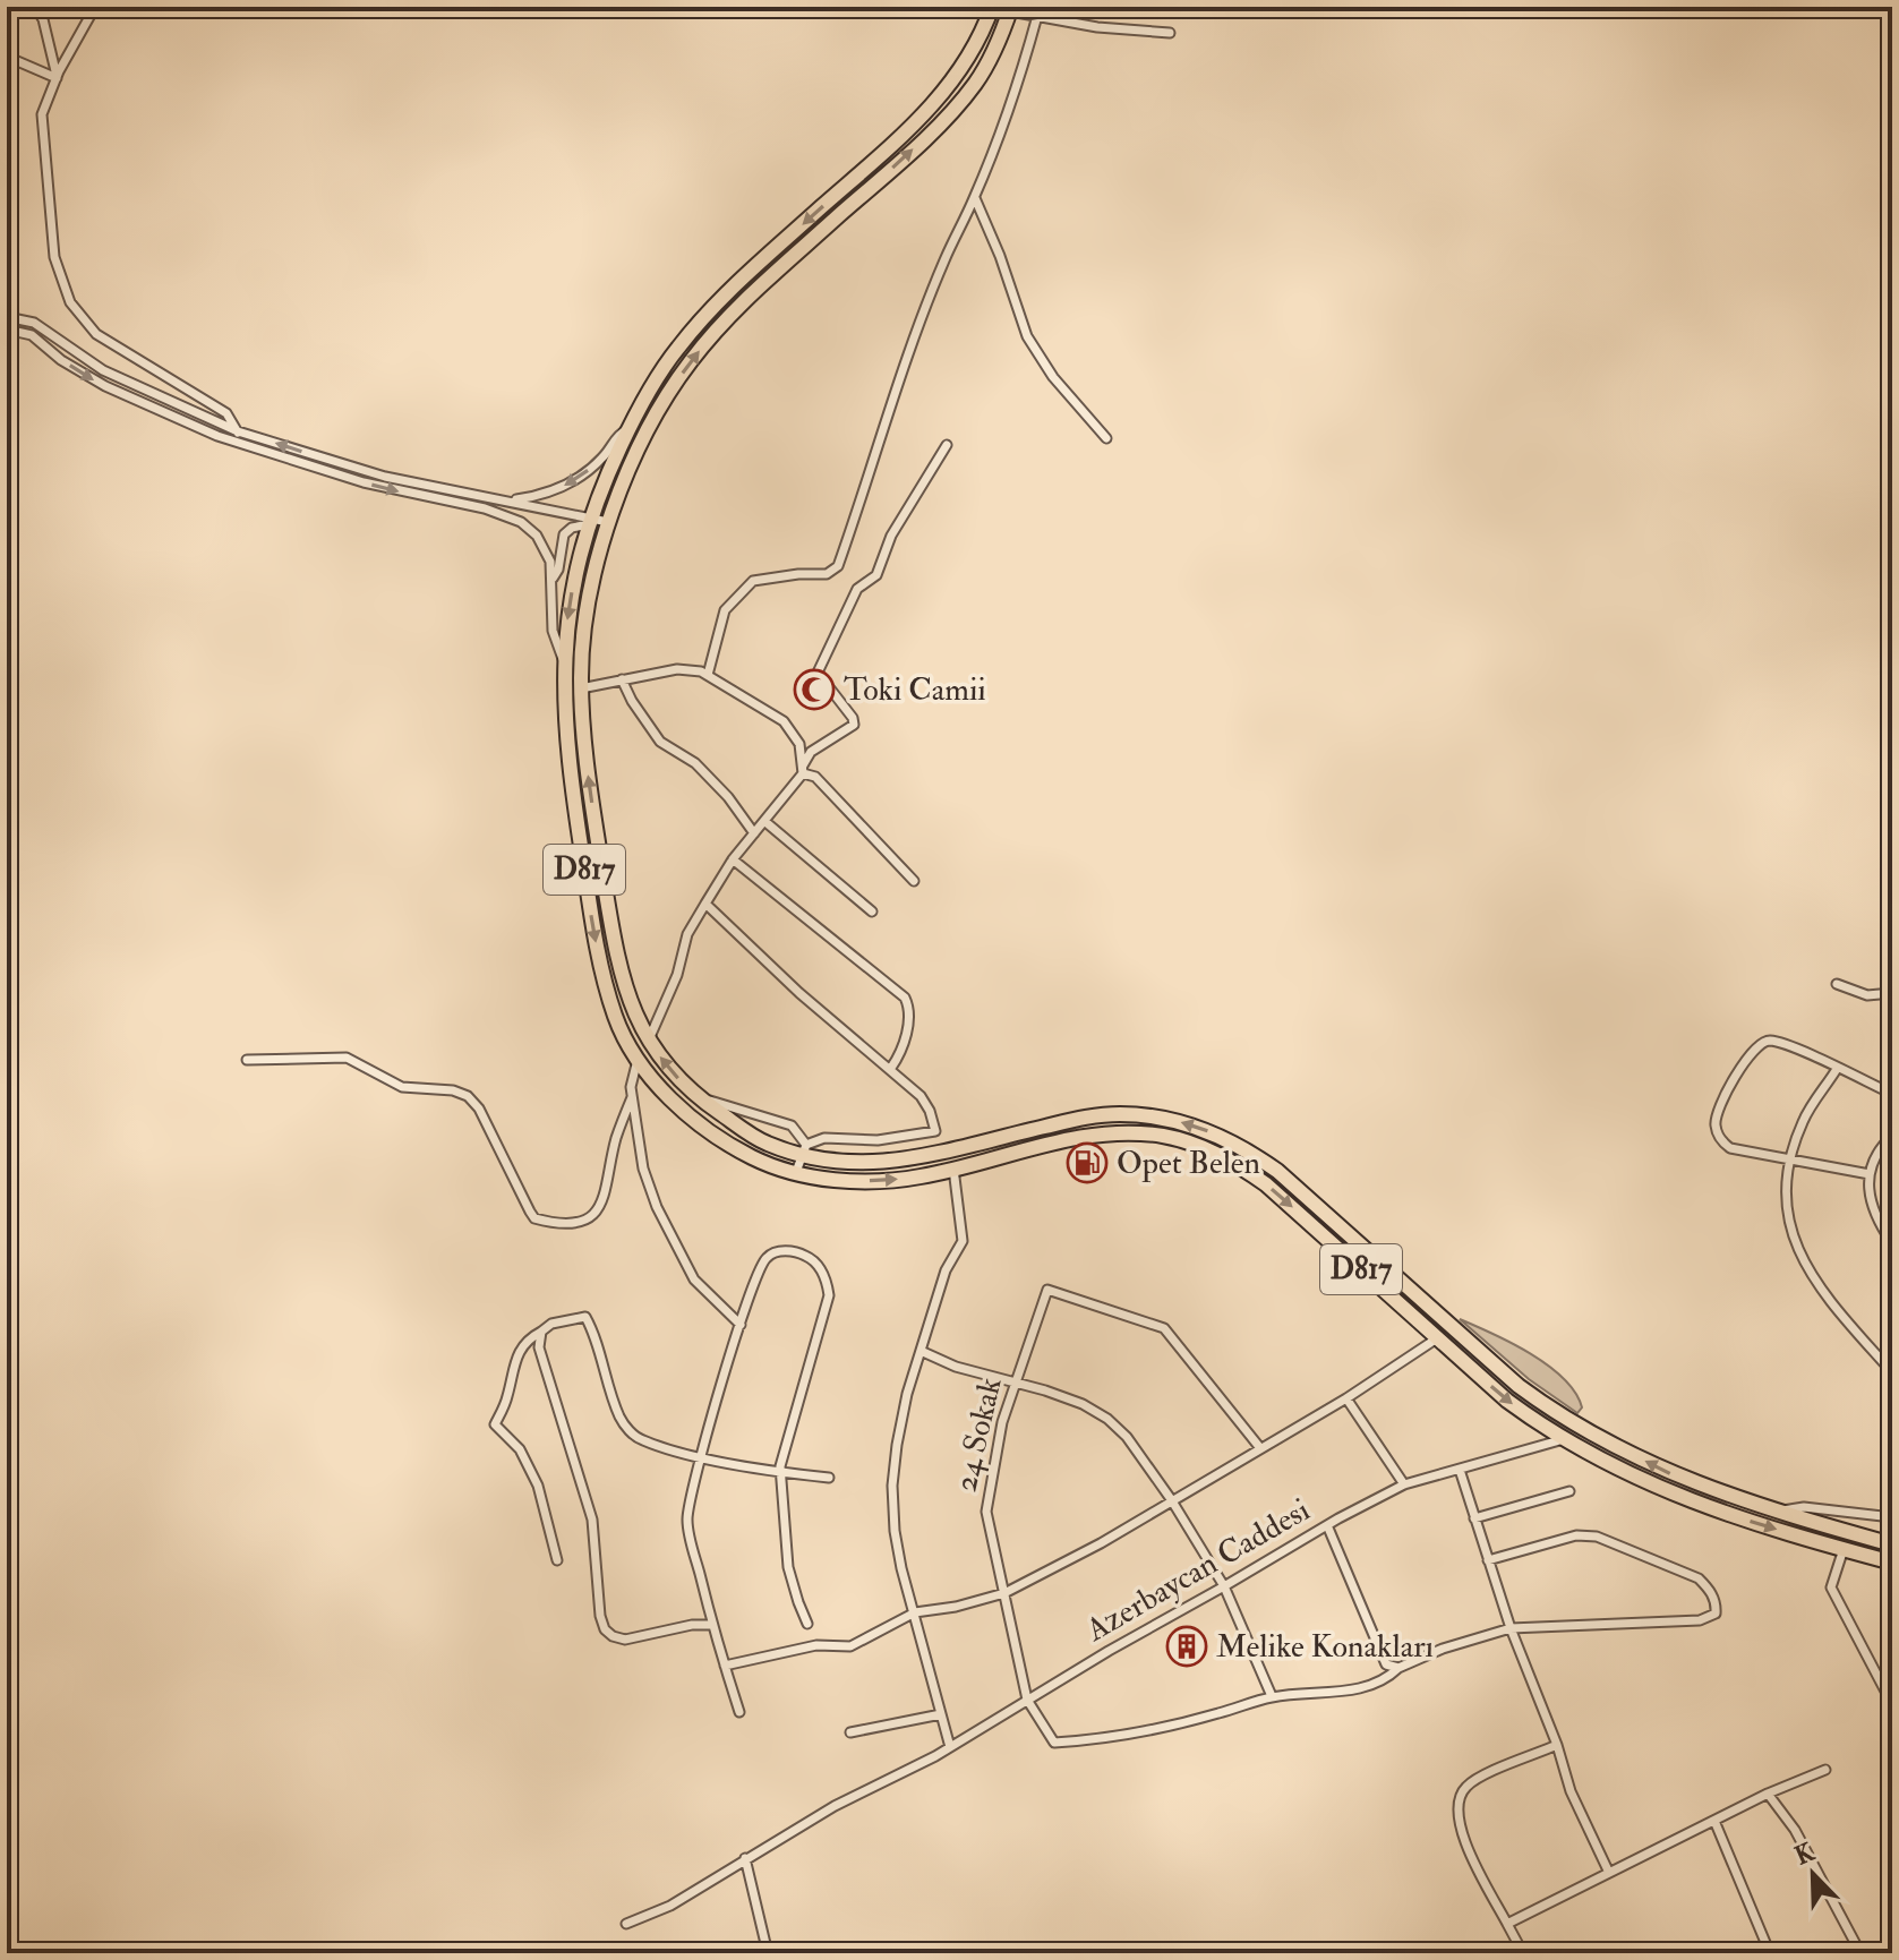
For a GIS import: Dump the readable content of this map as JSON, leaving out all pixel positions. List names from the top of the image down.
{
  "streets": {
    "highway": ["D817"],
    "street": ["24 Sokak", "Azerbaycan Caddesi"]
  },
  "crossings": [
    ["D817", "Azerbaycan Caddesi"],
    ["24 Sokak", "Azerbaycan Caddesi"]
  ],
  "places": {
    "mosque": ["Toki Camii"],
    "fuel station": ["Opet Belen"],
    "building": ["Melike Konakları"]
  },
  "north": "top left"
}
